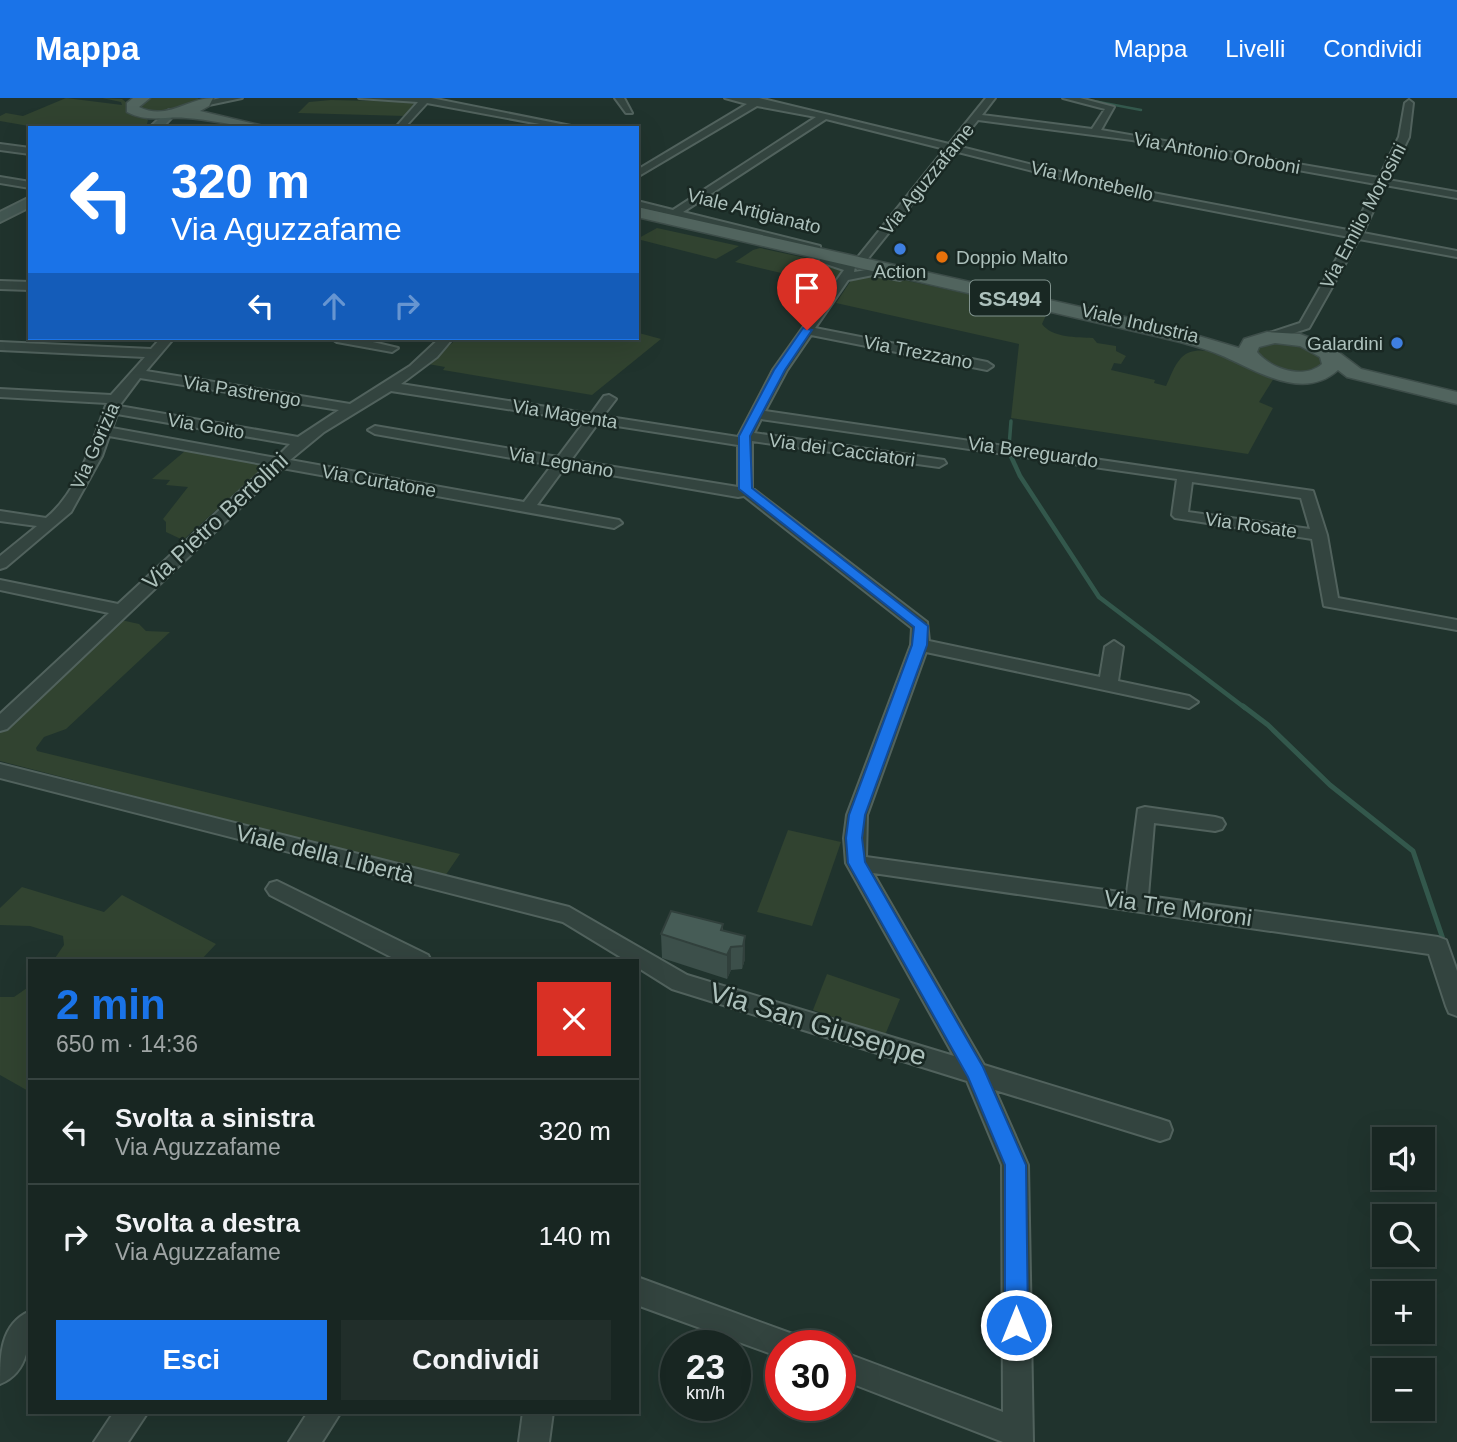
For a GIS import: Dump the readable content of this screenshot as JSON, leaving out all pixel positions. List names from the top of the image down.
{
  "streets": {
    "main road": ["Viale Artigianato", "SS494", "Viale Industria"],
    "street": [
      "Via Antonio Oroboni",
      "Via Aguzzafame",
      "Via Montebello",
      "Via Emilio Morosini",
      "Via Trezzano",
      "Via Pastrengo",
      "Via Magenta",
      "Via Goito",
      "Via Gorizia",
      "Via dei Cacciatori",
      "Via Bereguardo",
      "Via Legnano",
      "Via Curtatone",
      "Via Pietro Bertolini",
      "Via Rosate",
      "Viale della Libertà",
      "Via Tre Moroni",
      "Via San Giuseppe"
    ]
  },
  "crossings": [
    ["Via Antonio Oroboni", "Via Aguzzafame"],
    ["Via Antonio Oroboni", "Via Emilio Morosini"],
    ["Via Aguzzafame", "Via Montebello"],
    ["Via Aguzzafame", "Viale Artigianato"],
    ["Via Aguzzafame", "Viale Industria"],
    ["Via Aguzzafame", "Via Trezzano"],
    ["Via Aguzzafame", "Via Magenta"],
    ["Via Aguzzafame", "Via dei Cacciatori"],
    ["Via Aguzzafame", "Via Bereguardo"],
    ["Via Montebello", "Via Emilio Morosini"],
    ["Viale Artigianato", "Viale Industria"],
    ["Via Pastrengo", "Via Gorizia"],
    ["Via Pastrengo", "Via Pietro Bertolini"],
    ["Via Magenta", "Via dei Cacciatori"],
    ["Via Magenta", "Via Pietro Bertolini"],
    ["Via Goito", "Via Gorizia"],
    ["Via Goito", "Via Pietro Bertolini"],
    ["Via Gorizia", "Via Curtatone"],
    ["Via Bereguardo", "Via Rosate"],
    ["Via Curtatone", "Via Pietro Bertolini"]
  ],
  "places": ["Action", "Doppio Malto", "Galardini"],
  "page": {
    "header": "Mappa",
    "nav": ["Mappa", "Livelli", "Condividi"],
    "turn": ["320 m", "Via Aguzzafame"],
    "heading": ["2 min", "650 m · 14:36"],
    "list": [
      {
        "name": "Svolta a sinistra",
        "note": "Via Aguzzafame",
        "value": "320 m"
      },
      {
        "name": "Svolta a destra",
        "note": "Via Aguzzafame",
        "value": "140 m"
      }
    ],
    "map_buttons": ["+", "−"],
    "buttons": ["Esci", "Condividi"],
    "speed": "23 km/h",
    "limit": "30"
  }
}
